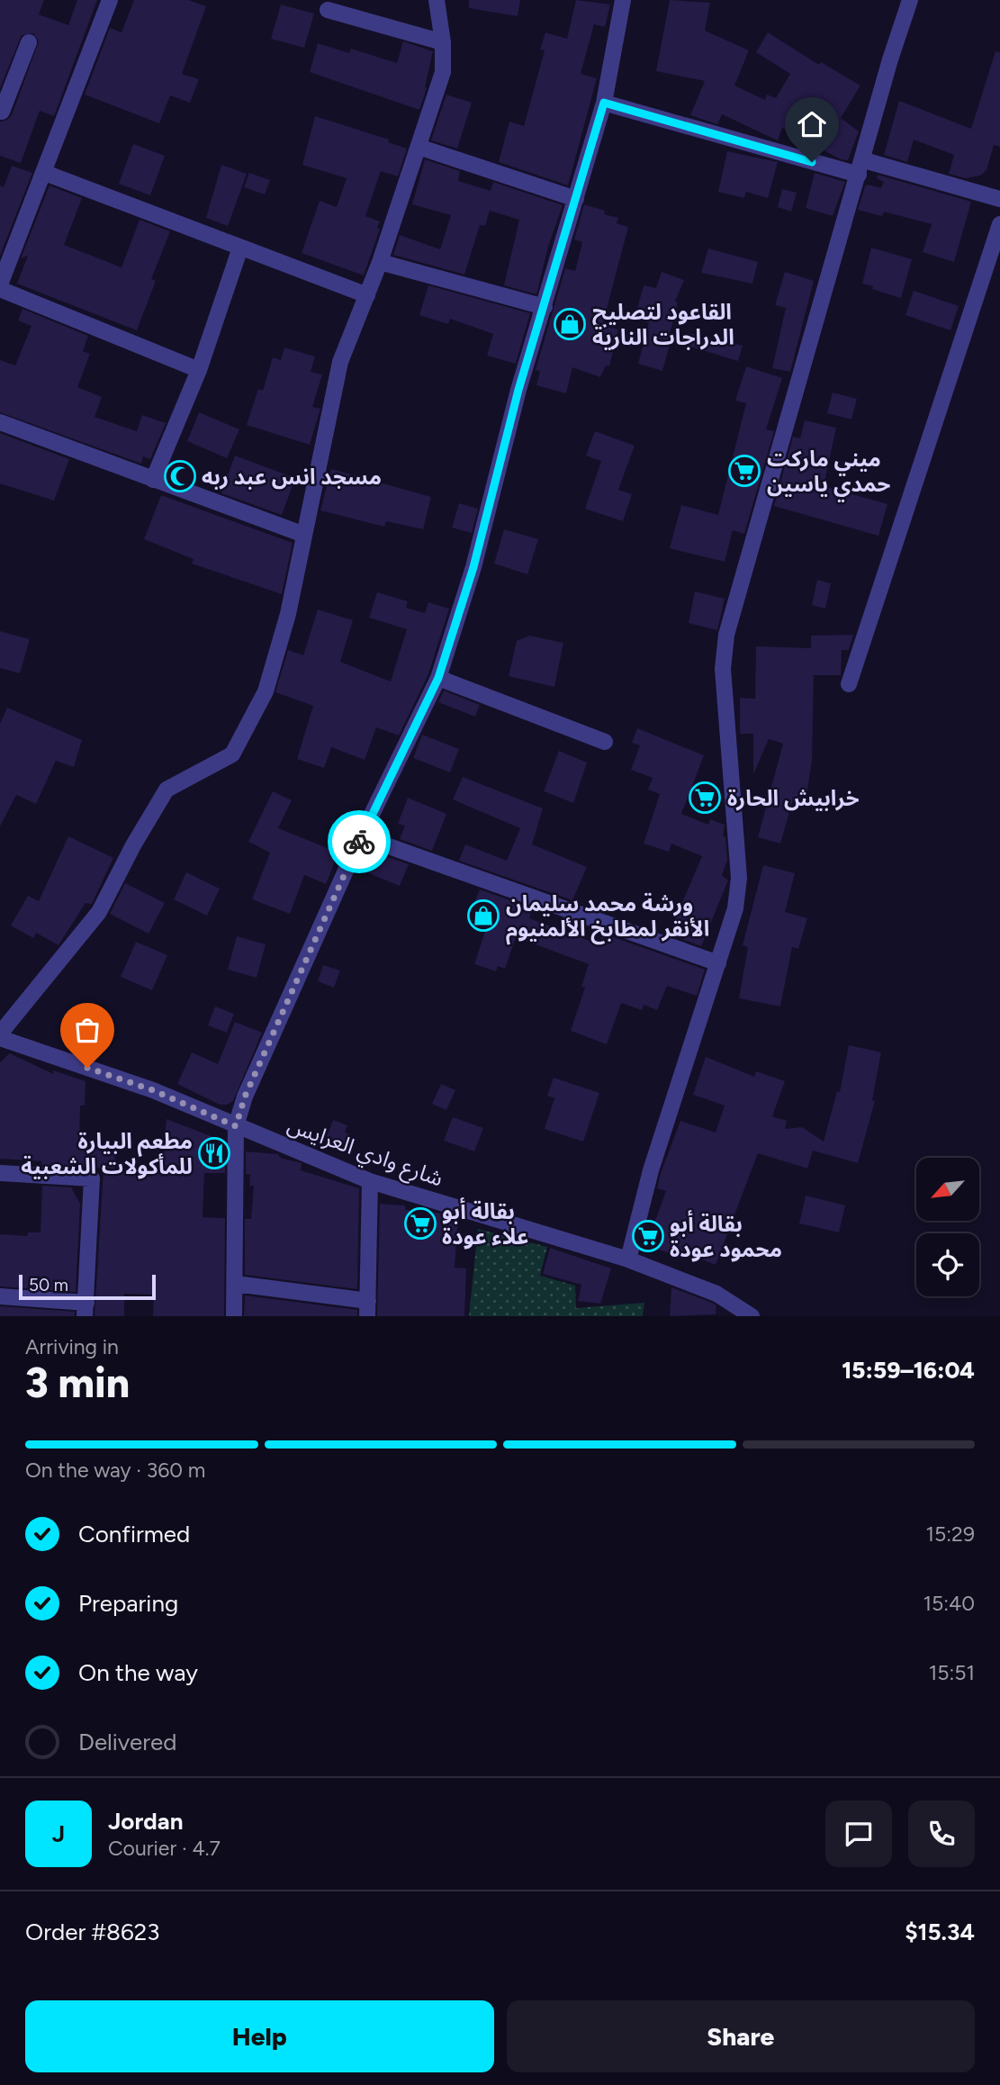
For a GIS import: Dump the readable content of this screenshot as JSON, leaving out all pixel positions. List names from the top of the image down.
{
  "streets": {
    "street": ["شارع وادي العرايس"]
  },
  "places": {
    "shop": ["القاعود لتصليح الدراجات النارية", "ورشة محمد سليمان الأنقر لمطابخ الألمنيوم"],
    "supermarket": [
      "ميني ماركت حمدي ياسين",
      "خرابيش الحارة",
      "بقالة أبو علاء عودة",
      "بقالة أبو محمود عودة"
    ],
    "mosque": ["مسجد انس عبد ربه"],
    "restaurant": ["مطعم البيارة للمأكولات الشعبية"]
  },
  "scale_bar": "50 m",
  "north": "bottom left",
  "page": {
    "scale": "50 m",
    "heading": ["3 min", "Arriving in", "15:59–16:04"],
    "panel": [
      "Jordan",
      "Courier · 4.7",
      "Order #8623",
      "$15.34"
    ],
    "bar": "On the way · 360 m",
    "list": [
      ["Confirmed", "15:29"],
      ["Preparing", "15:40"],
      ["On the way", "15:51"],
      "Delivered"
    ],
    "round": "J",
    "buttons": ["Help", "Share"]
  }
}
